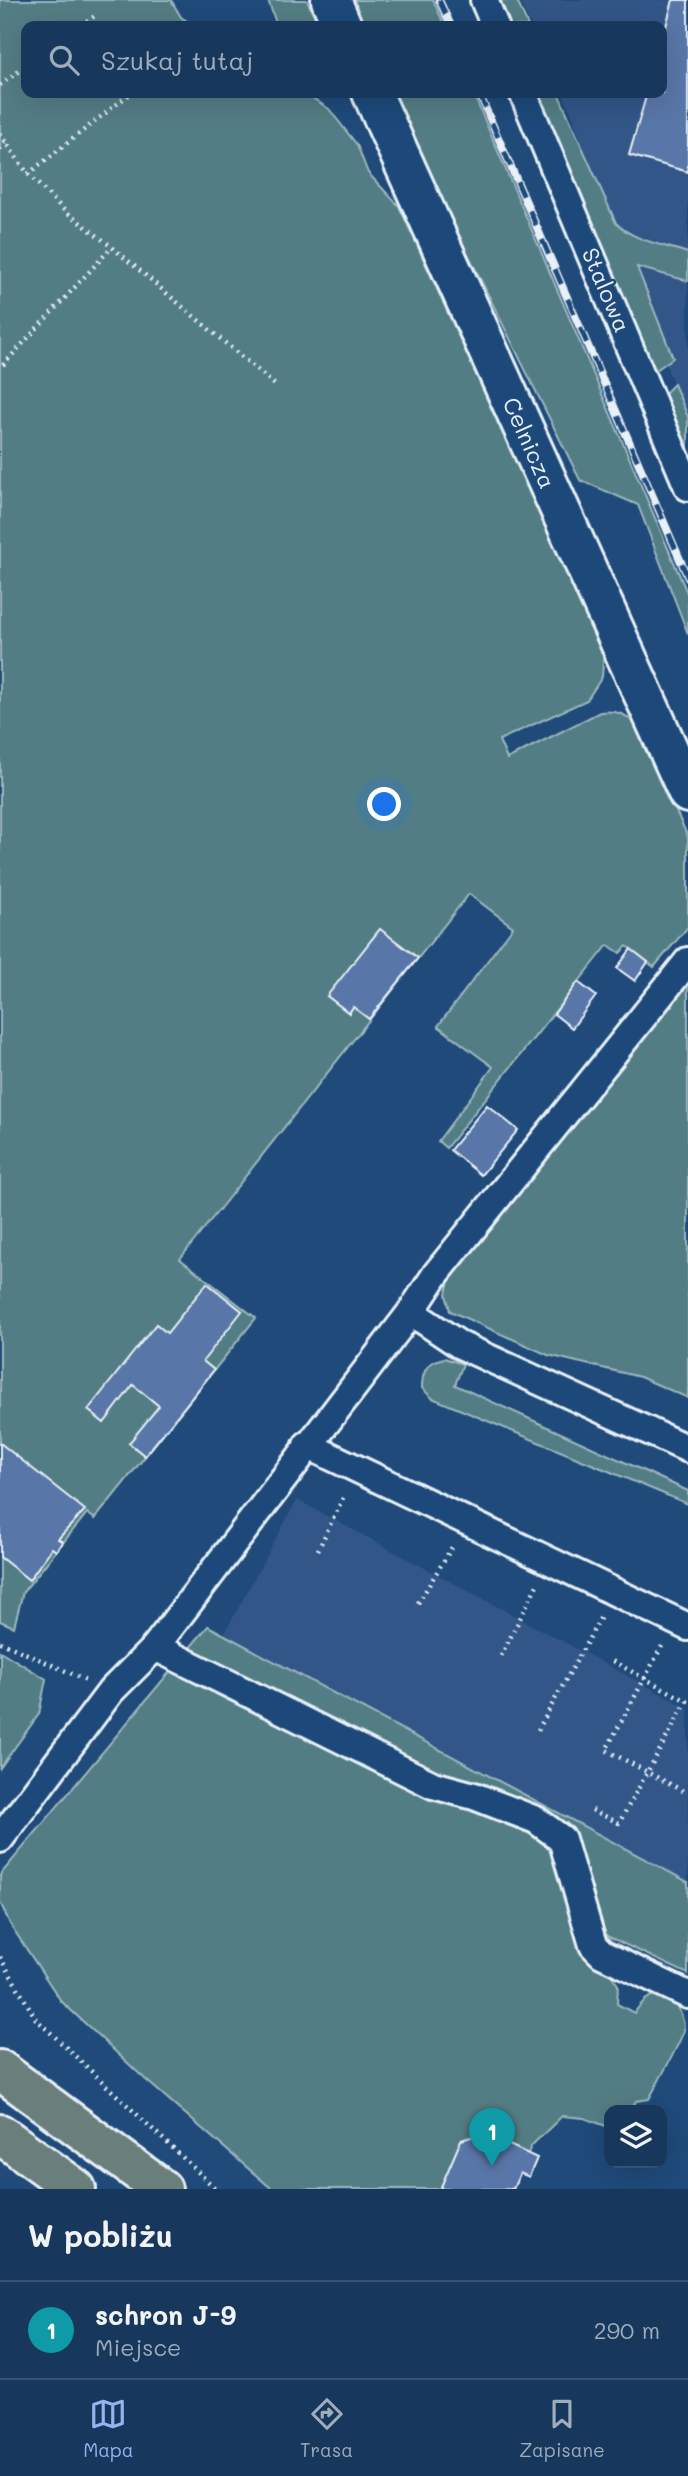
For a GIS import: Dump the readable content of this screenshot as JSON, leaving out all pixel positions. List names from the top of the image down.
{
  "streets": {
    "street": ["Stalowa", "Celnicza"]
  },
  "page": {
    "search": "Szukaj tutaj",
    "pins": "1",
    "heading": "W pobliżu",
    "list": [
      {
        "mark": "1",
        "name": "schron J-9",
        "note": "Miejsce",
        "value": "290 m"
      }
    ],
    "nav": ["Mapa", "Trasa", "Zapisane"]
  }
}
